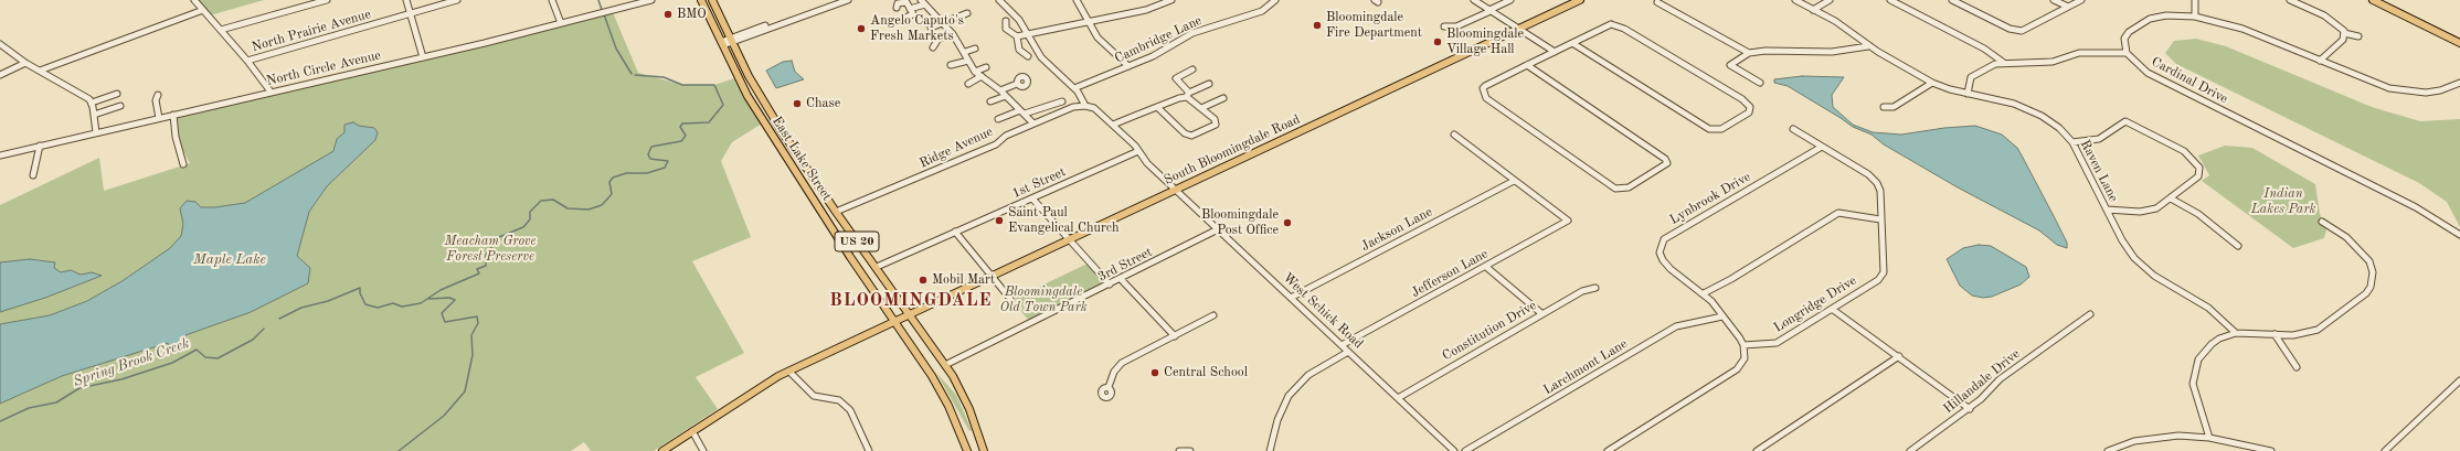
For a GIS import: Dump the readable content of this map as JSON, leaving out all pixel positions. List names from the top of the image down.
{
  "streets": {
    "main road": ["South Bloomingdale Road", "East Lake Street", "US 20"],
    "street": [
      "North Prairie Avenue",
      "Cambridge Lane",
      "North Circle Avenue",
      "Cardinal Drive",
      "Ridge Avenue",
      "Raven Lane",
      "1st Street",
      "Lynbrook Drive",
      "Jackson Lane",
      "3rd Street",
      "Jefferson Lane",
      "Longridge Drive",
      "West Schick Road",
      "Constitution Drive",
      "Larchmont Lane",
      "Hillandale Drive"
    ]
  },
  "crossings": [
    ["Ridge Avenue", "East Lake Street"],
    ["Ridge Avenue", "West Schick Road"],
    ["South Bloomingdale Road", "East Lake Street"],
    ["South Bloomingdale Road", "US 20"],
    ["South Bloomingdale Road", "West Schick Road"],
    ["East Lake Street", "1st Street"],
    ["East Lake Street", "US 20"],
    ["1st Street", "West Schick Road"],
    ["Lynbrook Drive", "Longridge Drive"],
    ["Lynbrook Drive", "Larchmont Lane"],
    ["Jackson Lane", "Jefferson Lane"],
    ["Jackson Lane", "West Schick Road"],
    ["US 20", "3rd Street"],
    ["3rd Street", "West Schick Road"],
    ["Jefferson Lane", "West Schick Road"],
    ["West Schick Road", "Constitution Drive"]
  ],
  "districts": ["BLOOMINGDALE"],
  "water": ["Maple Lake", "Spring Brook Creek"],
  "parks": ["Indian Lakes Park", "Meacham Grove Forest Preserve", "Bloomingdale Old Town Park"],
  "places": [
    "BMO",
    "Bloomingdale Fire Department",
    "Angelo Caputo's Fresh Markets",
    "Bloomingdale Village Hall",
    "Chase",
    "Saint Paul Evangelical Church",
    "Bloomingdale Post Office",
    "Mobil Mart",
    "Central School"
  ]
}
